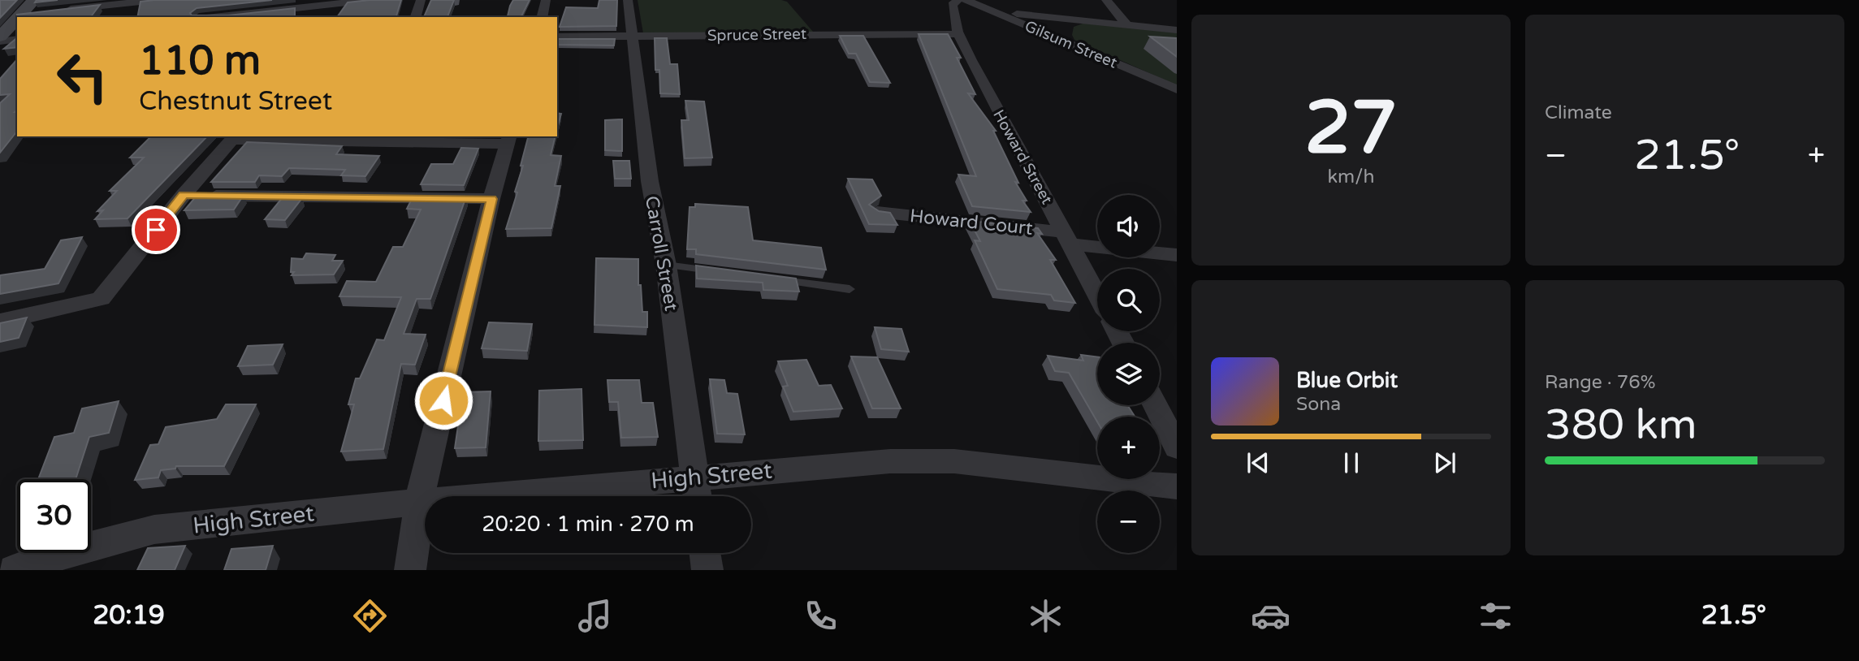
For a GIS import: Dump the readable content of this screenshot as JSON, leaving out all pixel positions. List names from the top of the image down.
{
  "streets": {
    "street": [
      "Spruce Street",
      "Gilsum Street",
      "Howard Street",
      "Howard Court",
      "Carroll Street",
      "High Street"
    ]
  },
  "crossings": [
    ["Spruce Street", "Howard Street"],
    ["Spruce Street", "Carroll Street"],
    ["Howard Street", "Howard Court"],
    ["Carroll Street", "High Street"]
  ],
  "page": {
    "tile": [
      ["27", "km/h"],
      "Climate",
      ["Range · 76%", "380 km"]
    ],
    "turn": ["110 m", "Chestnut Street"],
    "heat": ["−", "21.5°", "+"],
    "map_buttons": ["+", "−"],
    "song": ["Blue Orbit", "Sona"],
    "limit": "30",
    "trip": "20:20 · 1 min · 270 m",
    "tabs": ["20:19", "21.5°"]
  }
}
